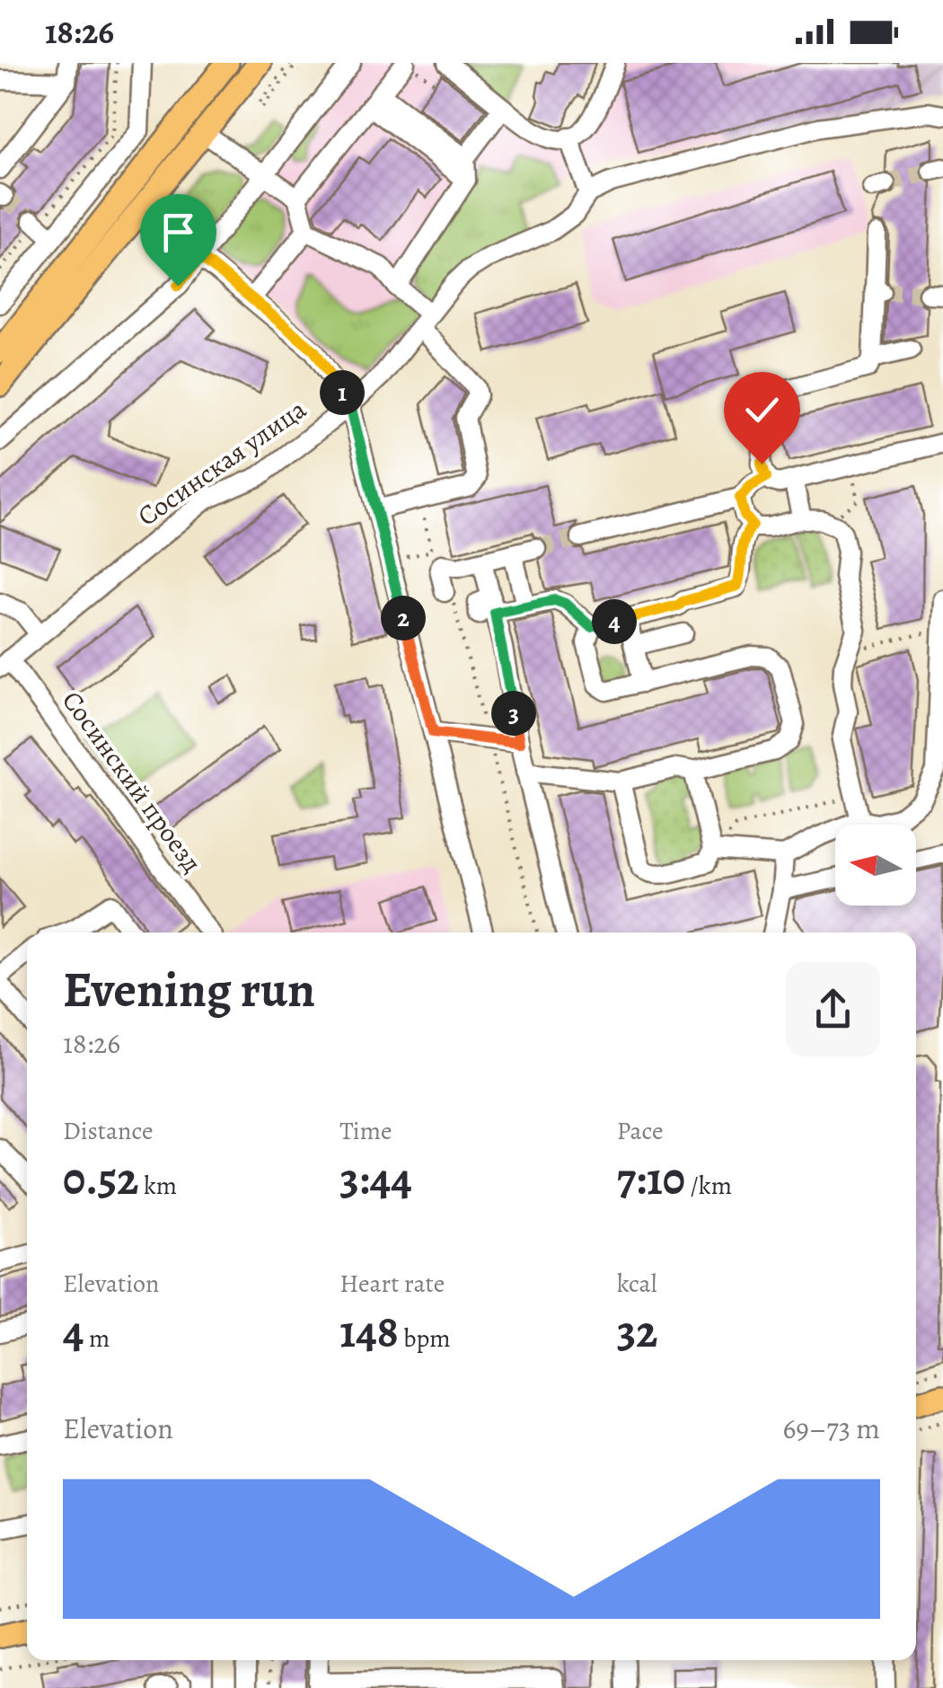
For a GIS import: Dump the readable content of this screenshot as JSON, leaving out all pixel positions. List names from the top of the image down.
{
  "streets": {
    "street": ["Сосинская улица", "Сосинский проезд"]
  },
  "crossings": [
    ["Сосинская улица", "Сосинский проезд"]
  ],
  "north": "left",
  "page": {
    "status": "18:26",
    "pins": [
      "1",
      "2",
      "4",
      "3"
    ],
    "heading": ["Evening run", "18:26"],
    "stats": [
      ["Distance", "0.52 km"],
      ["Time", "3:44"],
      ["Pace", "7:10 /km"],
      ["Elevation", "4 m"],
      ["Heart rate", "148 bpm"],
      ["kcal", "32"]
    ],
    "chart": ["Elevation", "69–73 m"]
  }
}
